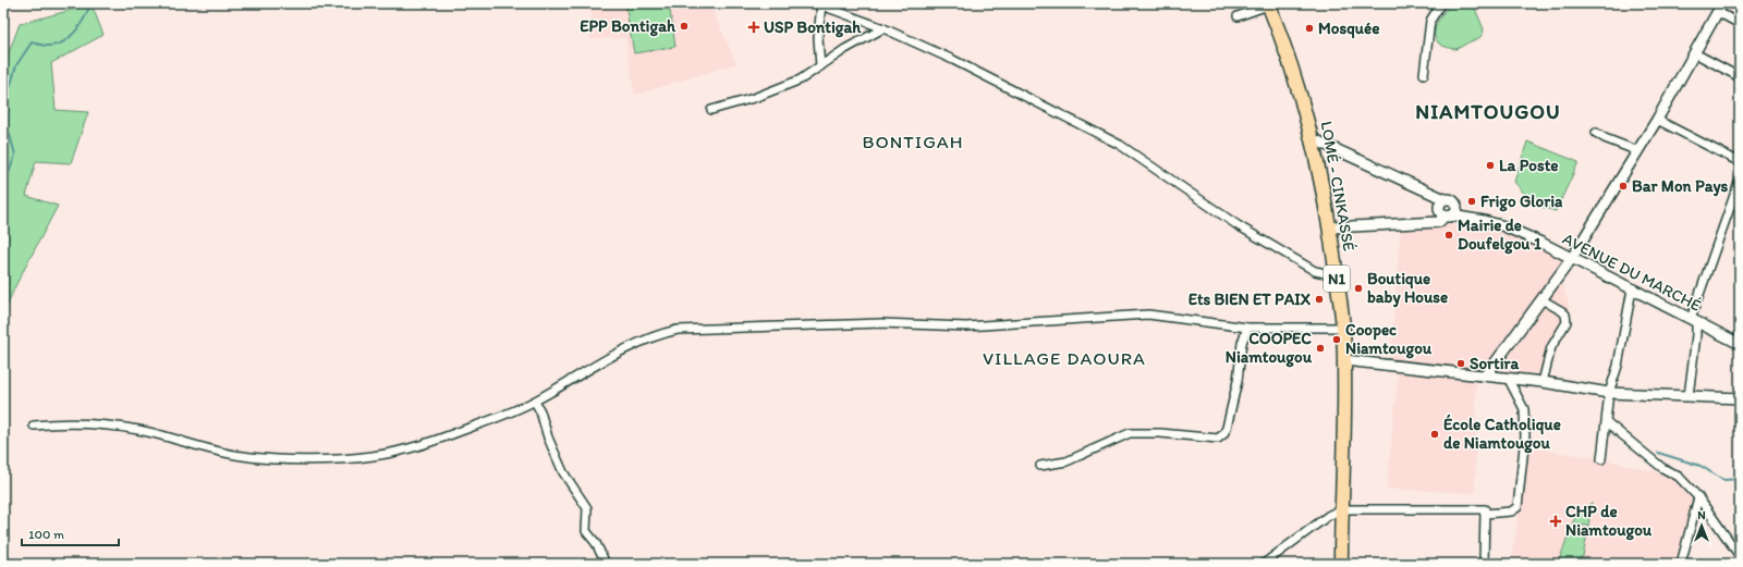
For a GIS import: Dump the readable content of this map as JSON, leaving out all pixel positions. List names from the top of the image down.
{
  "streets": {
    "highway": ["LOMÉ - CINKASSÉ", "N1"],
    "main road": ["AVENUE DU MARCHÉ"]
  },
  "districts": ["NIAMTOUGOU", "BONTIGAH", "VILLAGE DAOURA"],
  "places": {
    "other": [
      "EPP Bontigah",
      "Mosquée",
      "La Poste",
      "Bar Mon Pays",
      "Frigo Gloria",
      "Mairie de Doufelgou 1",
      "Boutique baby House",
      "Ets BIEN ET PAIX",
      "Coopec Niamtougou",
      "COOPEC Niamtougou",
      "Sortira",
      "École Catholique de Niamtougou"
    ],
    "health": ["USP Bontigah", "CHP de Niamtougou"]
  },
  "scale_bar": "100 m",
  "north": "top"
}
